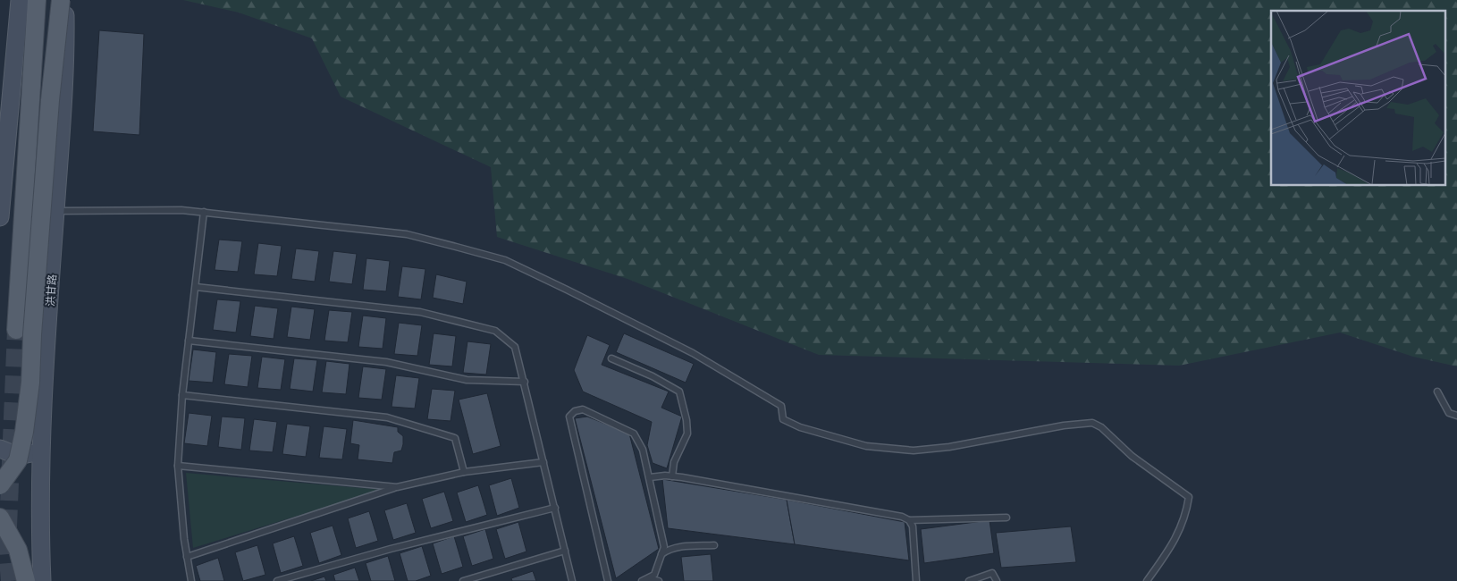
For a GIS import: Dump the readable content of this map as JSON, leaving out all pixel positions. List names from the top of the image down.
{
  "streets": {
    "main road": ["洪甘路"]
  }
}
